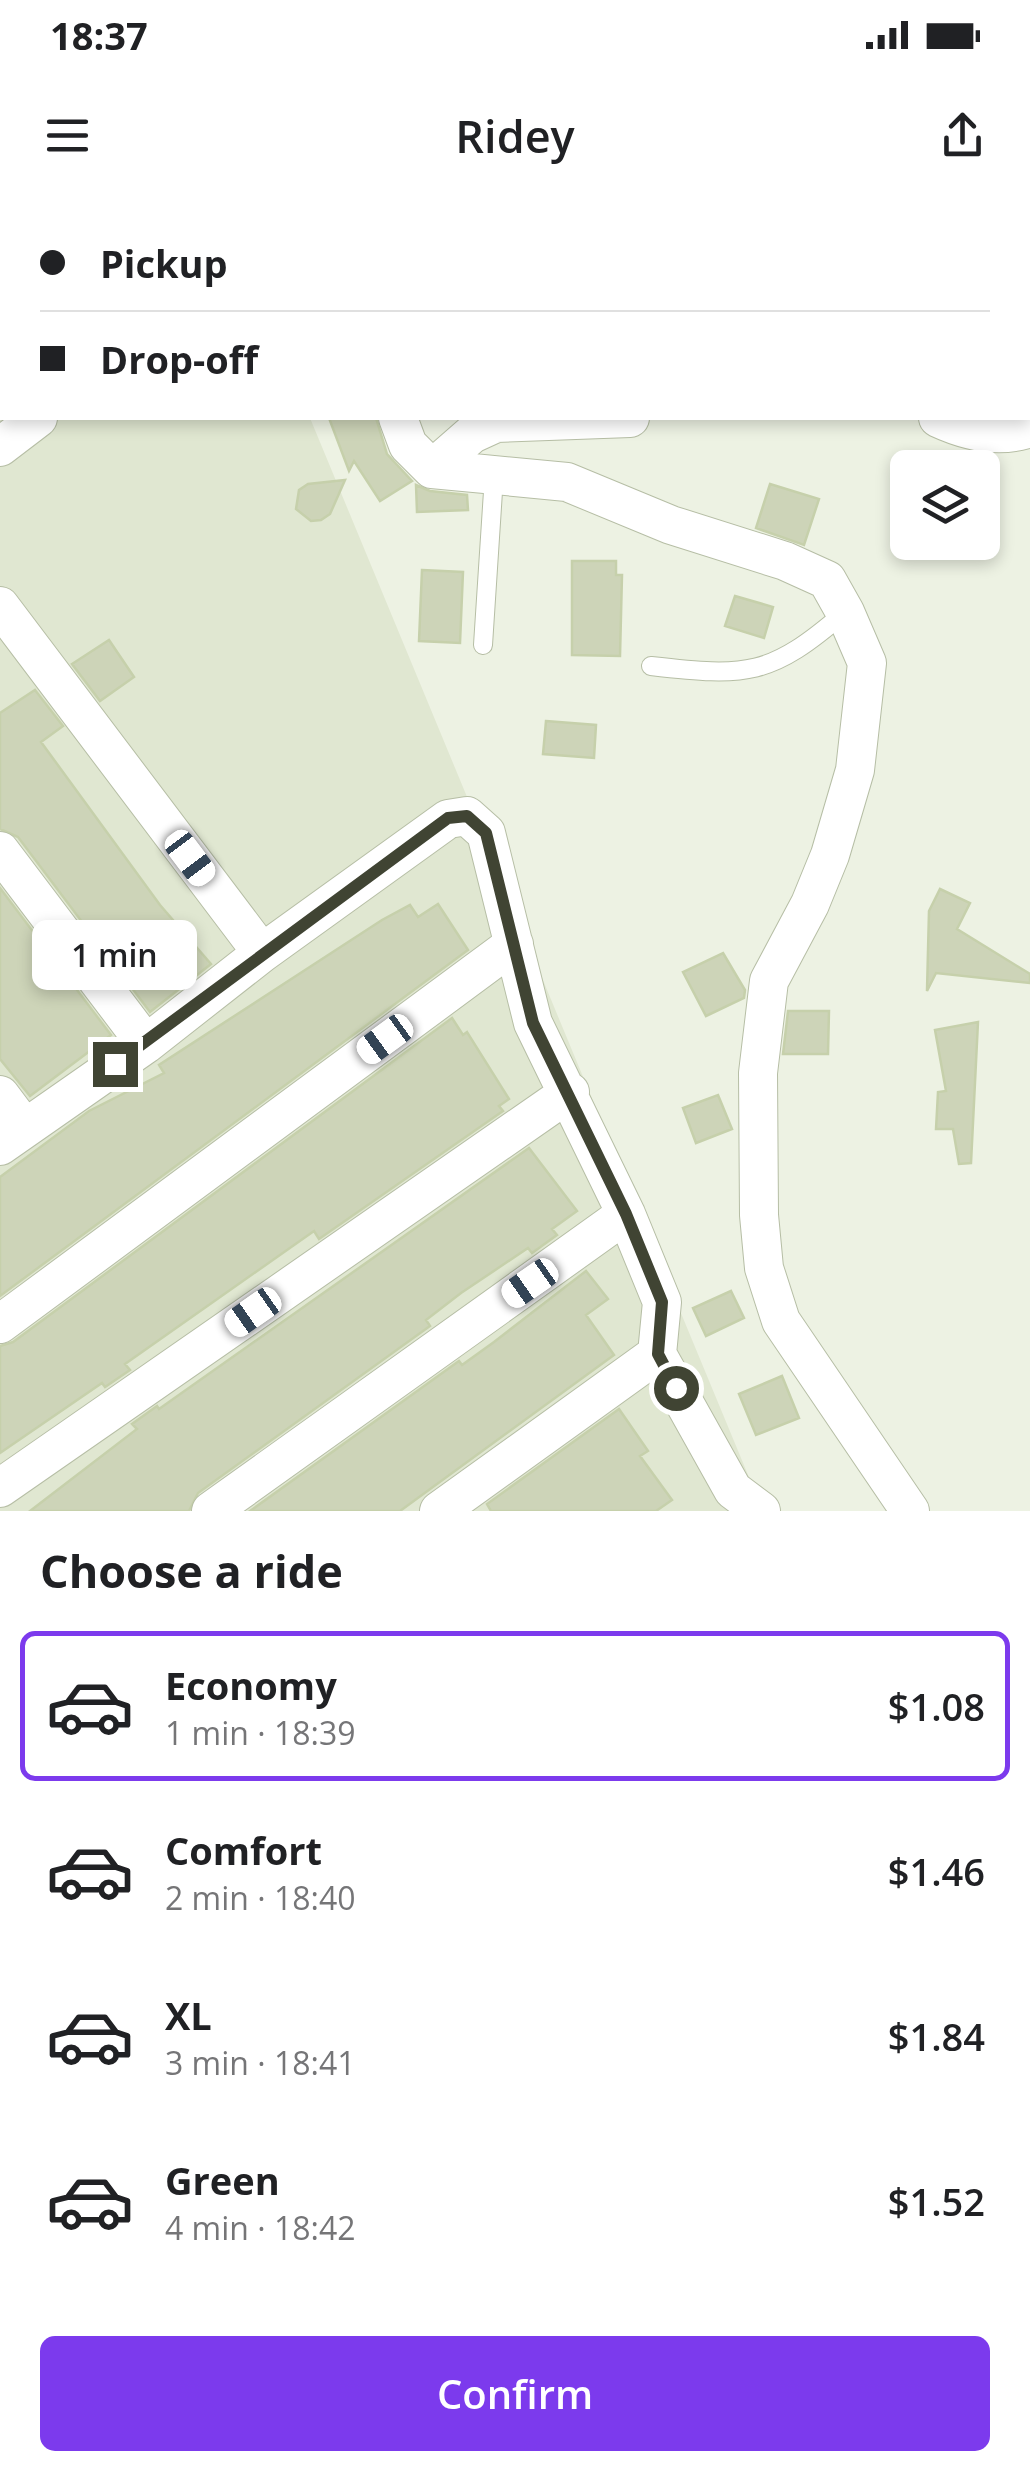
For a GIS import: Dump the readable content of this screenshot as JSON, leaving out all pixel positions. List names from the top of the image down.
{
  "page": {
    "status": "18:37",
    "header": "Ridey",
    "banner": ["Pickup", "Drop-off"],
    "bubble": "1 min",
    "heading": "Choose a ride",
    "list": [
      {
        "name": "Economy",
        "note": "1 min · 18:39",
        "value": "$1.08"
      },
      {
        "name": "Comfort",
        "note": "2 min · 18:40",
        "value": "$1.46"
      },
      {
        "name": "XL",
        "note": "3 min · 18:41",
        "value": "$1.84"
      },
      {
        "name": "Green",
        "note": "4 min · 18:42",
        "value": "$1.52"
      }
    ],
    "buttons": "Confirm"
  }
}
